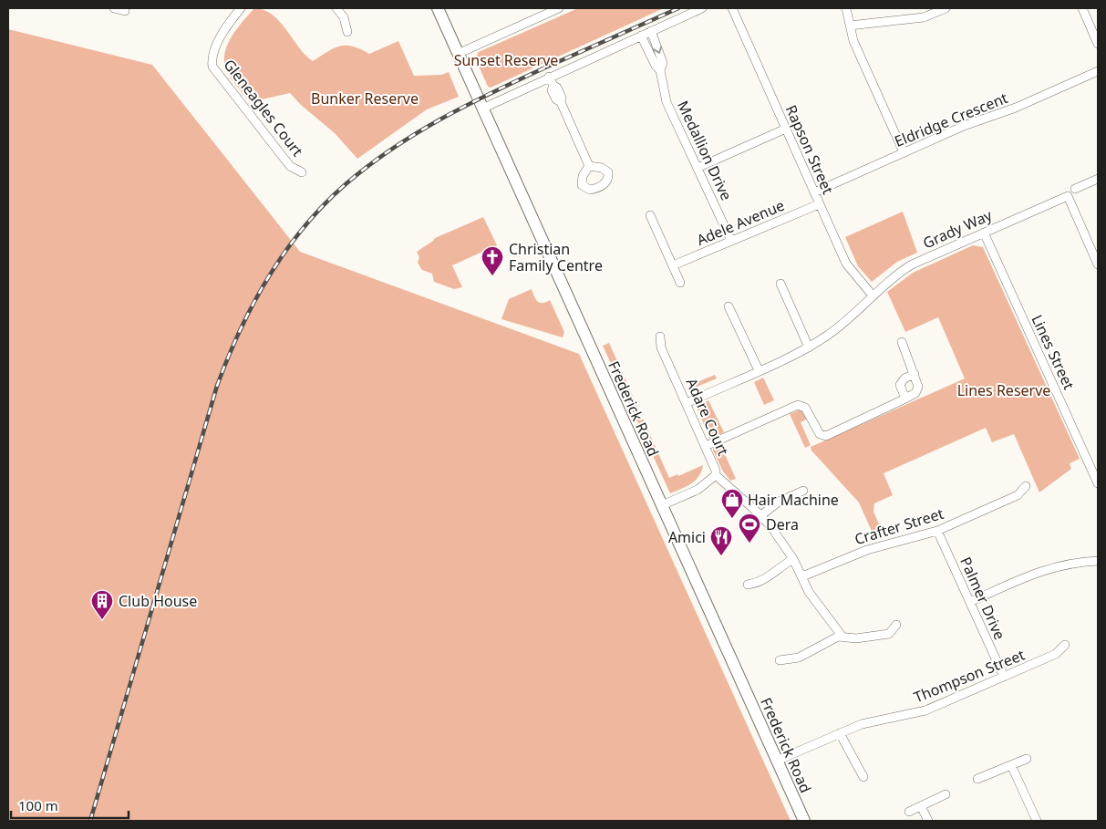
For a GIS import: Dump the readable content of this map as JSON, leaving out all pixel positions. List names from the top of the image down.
{
  "streets": {
    "main road": ["Frederick Road"],
    "street": [
      "Gleneagles Court",
      "Eldridge Crescent",
      "Rapson Street",
      "Medallion Drive",
      "Adele Avenue",
      "Grady Way",
      "Lines Street",
      "Adare Court",
      "Crafter Street",
      "Palmer Drive",
      "Thompson Street"
    ]
  },
  "crossings": [
    ["Eldridge Crescent", "Rapson Street"],
    ["Rapson Street", "Adele Avenue"],
    ["Rapson Street", "Grady Way"],
    ["Medallion Drive", "Adele Avenue"],
    ["Grady Way", "Lines Street"],
    ["Grady Way", "Adare Court"],
    ["Frederick Road", "Adare Court"],
    ["Frederick Road", "Thompson Street"],
    ["Crafter Street", "Palmer Drive"],
    ["Palmer Drive", "Thompson Street"]
  ],
  "parks": ["Sunset Reserve", "Bunker Reserve", "Lines Reserve"],
  "places": {
    "church": ["Christian Family Centre"],
    "shop": ["Hair Machine"],
    "sports": ["Dera"],
    "restaurant": ["Amici"],
    "building": ["Club House"]
  },
  "scale_bar": "100 m"
}
